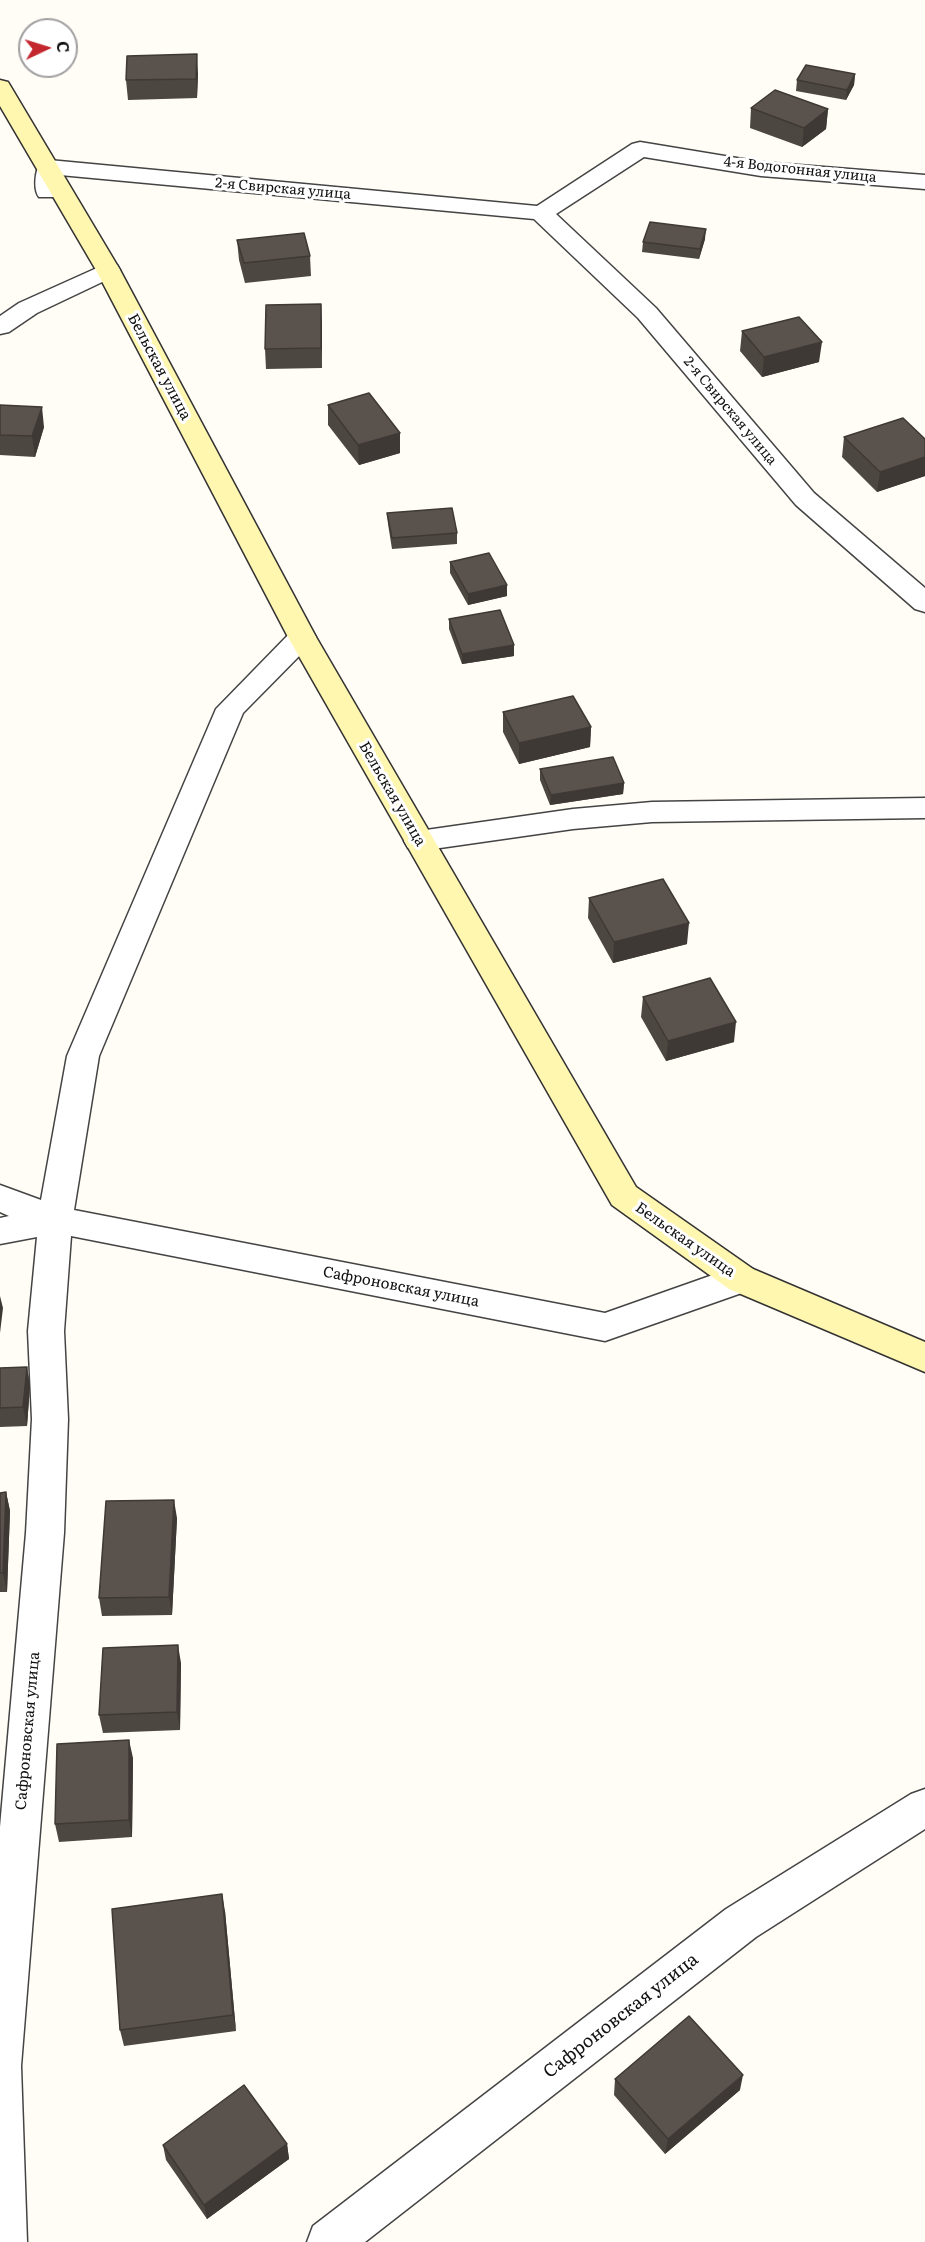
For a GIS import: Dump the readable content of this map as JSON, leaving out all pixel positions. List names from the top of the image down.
{
  "streets": {
    "street": [
      "4-я Водогонная улица",
      "2-я Свирская улица",
      "Бельская улица",
      "Сафроновская улица"
    ]
  },
  "crossings": [
    ["4-я Водогонная улица", "2-я Свирская улица"],
    ["2-я Свирская улица", "Бельская улица"],
    ["Бельская улица", "Сафроновская улица"]
  ],
  "north": "right"
}
